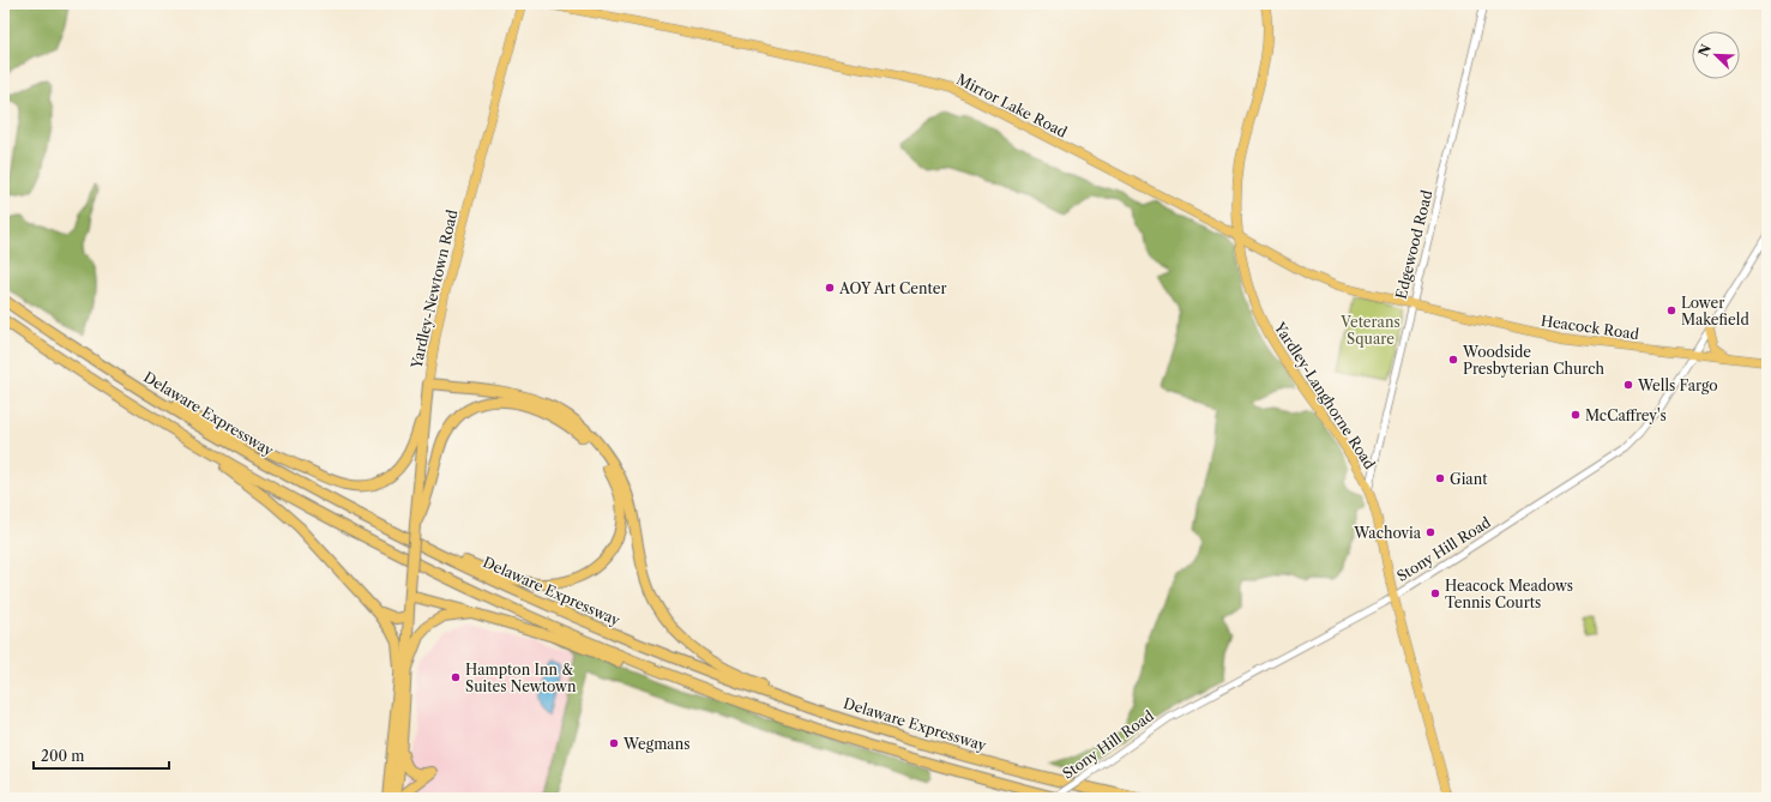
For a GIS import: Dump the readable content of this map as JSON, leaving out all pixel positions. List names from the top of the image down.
{
  "streets": {
    "highway": ["Yardley-Newtown Road", "Delaware Expressway"],
    "main road": ["Mirror Lake Road", "Heacock Road", "Yardley-Langhorne Road"],
    "street": ["Edgewood Road", "Stony Hill Road"]
  },
  "crossings": [
    ["Mirror Lake Road", "Edgewood Road"],
    ["Mirror Lake Road", "Heacock Road"],
    ["Mirror Lake Road", "Yardley-Langhorne Road"],
    ["Edgewood Road", "Heacock Road"],
    ["Edgewood Road", "Yardley-Langhorne Road"],
    ["Heacock Road", "Stony Hill Road"],
    ["Yardley-Langhorne Road", "Stony Hill Road"]
  ],
  "parks": ["Veterans Square"],
  "places": [
    "AOY Art Center",
    "Lower Makefield",
    "Woodside Presbyterian Church",
    "Wells Fargo",
    "McCaffrey's",
    "Giant",
    "Wachovia",
    "Heacock Meadows Tennis Courts",
    "Hampton Inn & Suites Newtown",
    "Wegmans"
  ],
  "scale_bar": "200 m",
  "north": "top left"
}
